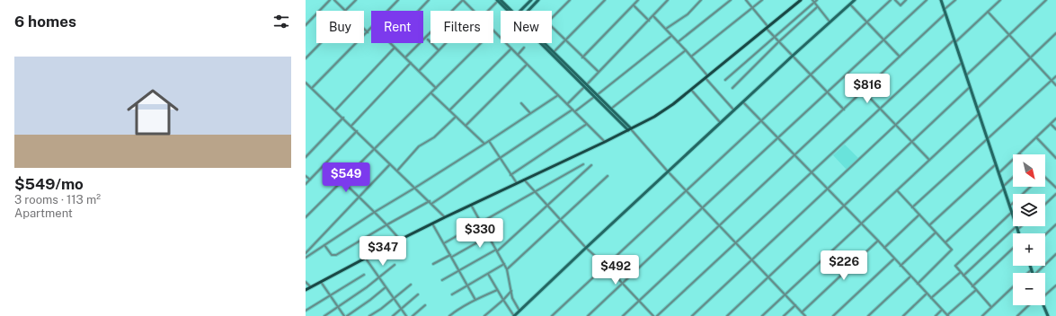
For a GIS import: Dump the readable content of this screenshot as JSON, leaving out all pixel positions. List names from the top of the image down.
{
  "north": "bottom right",
  "page": {
    "heading": "6 homes",
    "chip": [
      "Buy",
      "Rent",
      "Filters",
      "New"
    ],
    "list": [
      {
        "name": "$549/mo",
        "note": "3 rooms · 113 m² · Apartment"
      }
    ],
    "price": [
      "$816",
      "$549",
      "$330",
      "$347",
      "$226",
      "$492"
    ],
    "map_buttons": ["+", "−"]
  }
}
